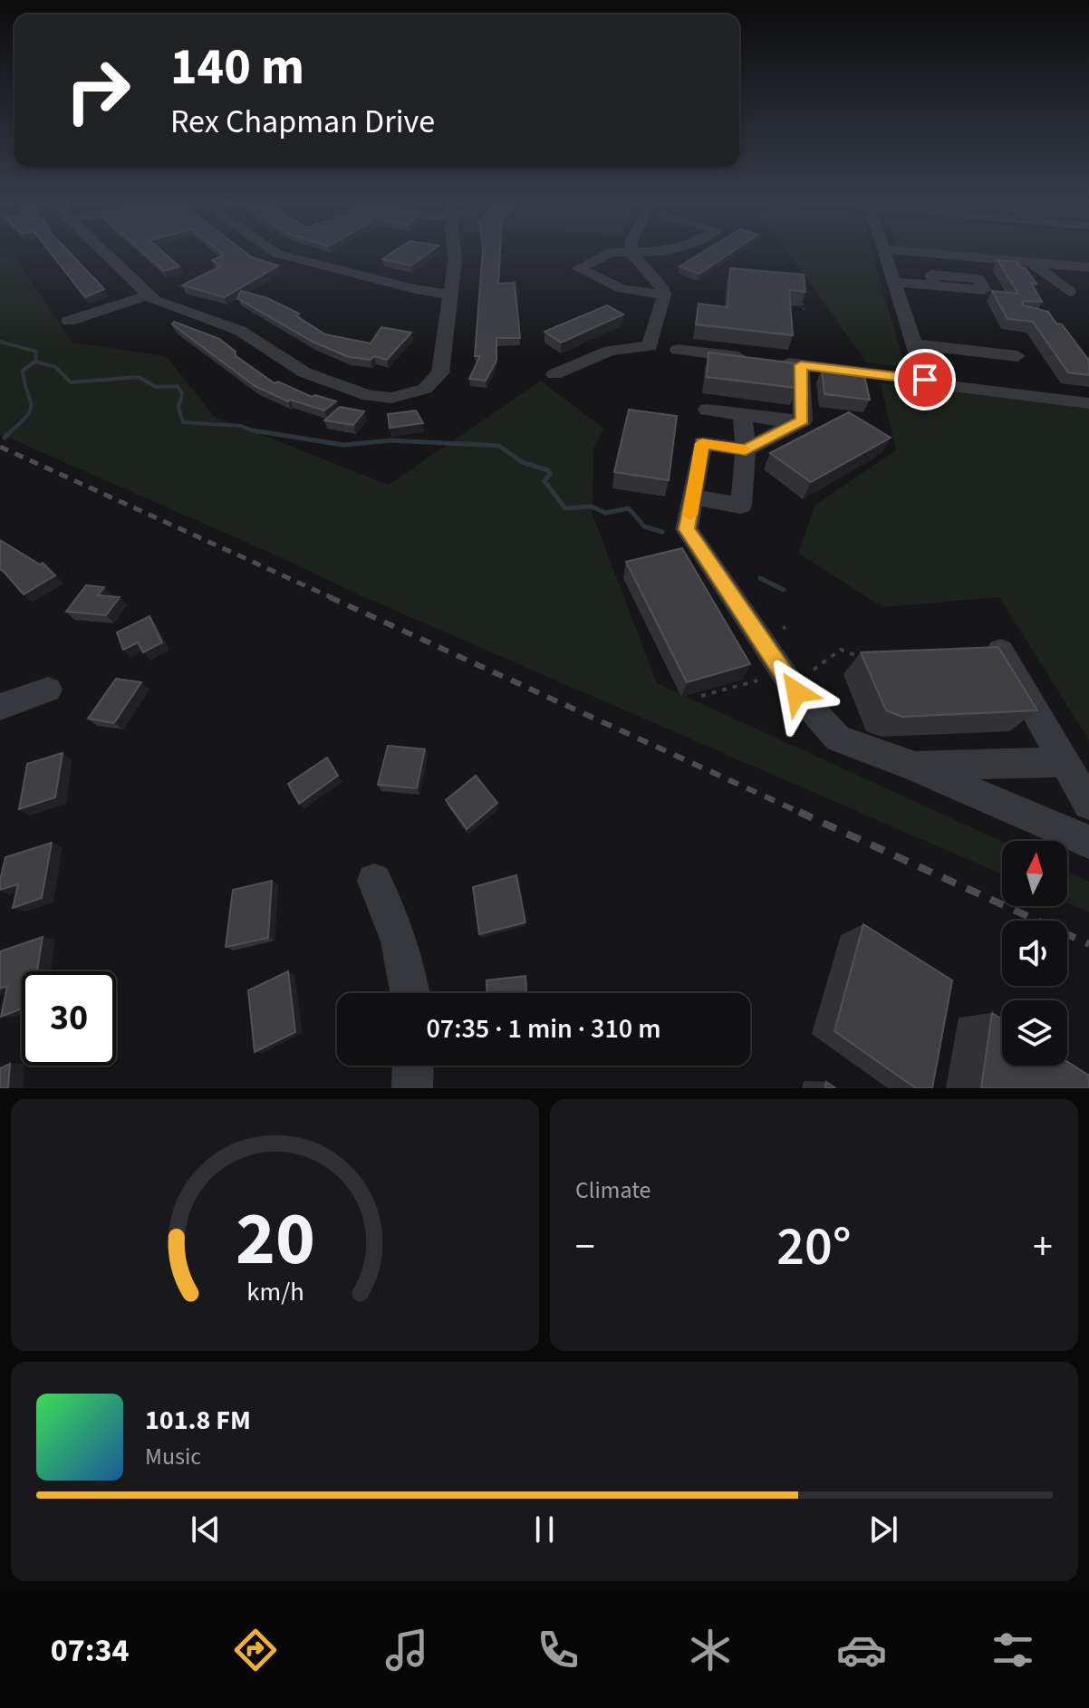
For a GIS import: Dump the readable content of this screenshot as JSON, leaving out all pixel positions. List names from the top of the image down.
{
  "north": "top",
  "page": {
    "turn": ["140 m", "Rex Chapman Drive"],
    "limit": "30",
    "trip": "07:35 · 1 min · 310 m",
    "tile": "Climate",
    "heat": ["−", "20°", "+"],
    "song": ["101.8 FM", "Music"],
    "tabs": "07:34",
    "gauge": ["20", "km/h"]
  }
}
